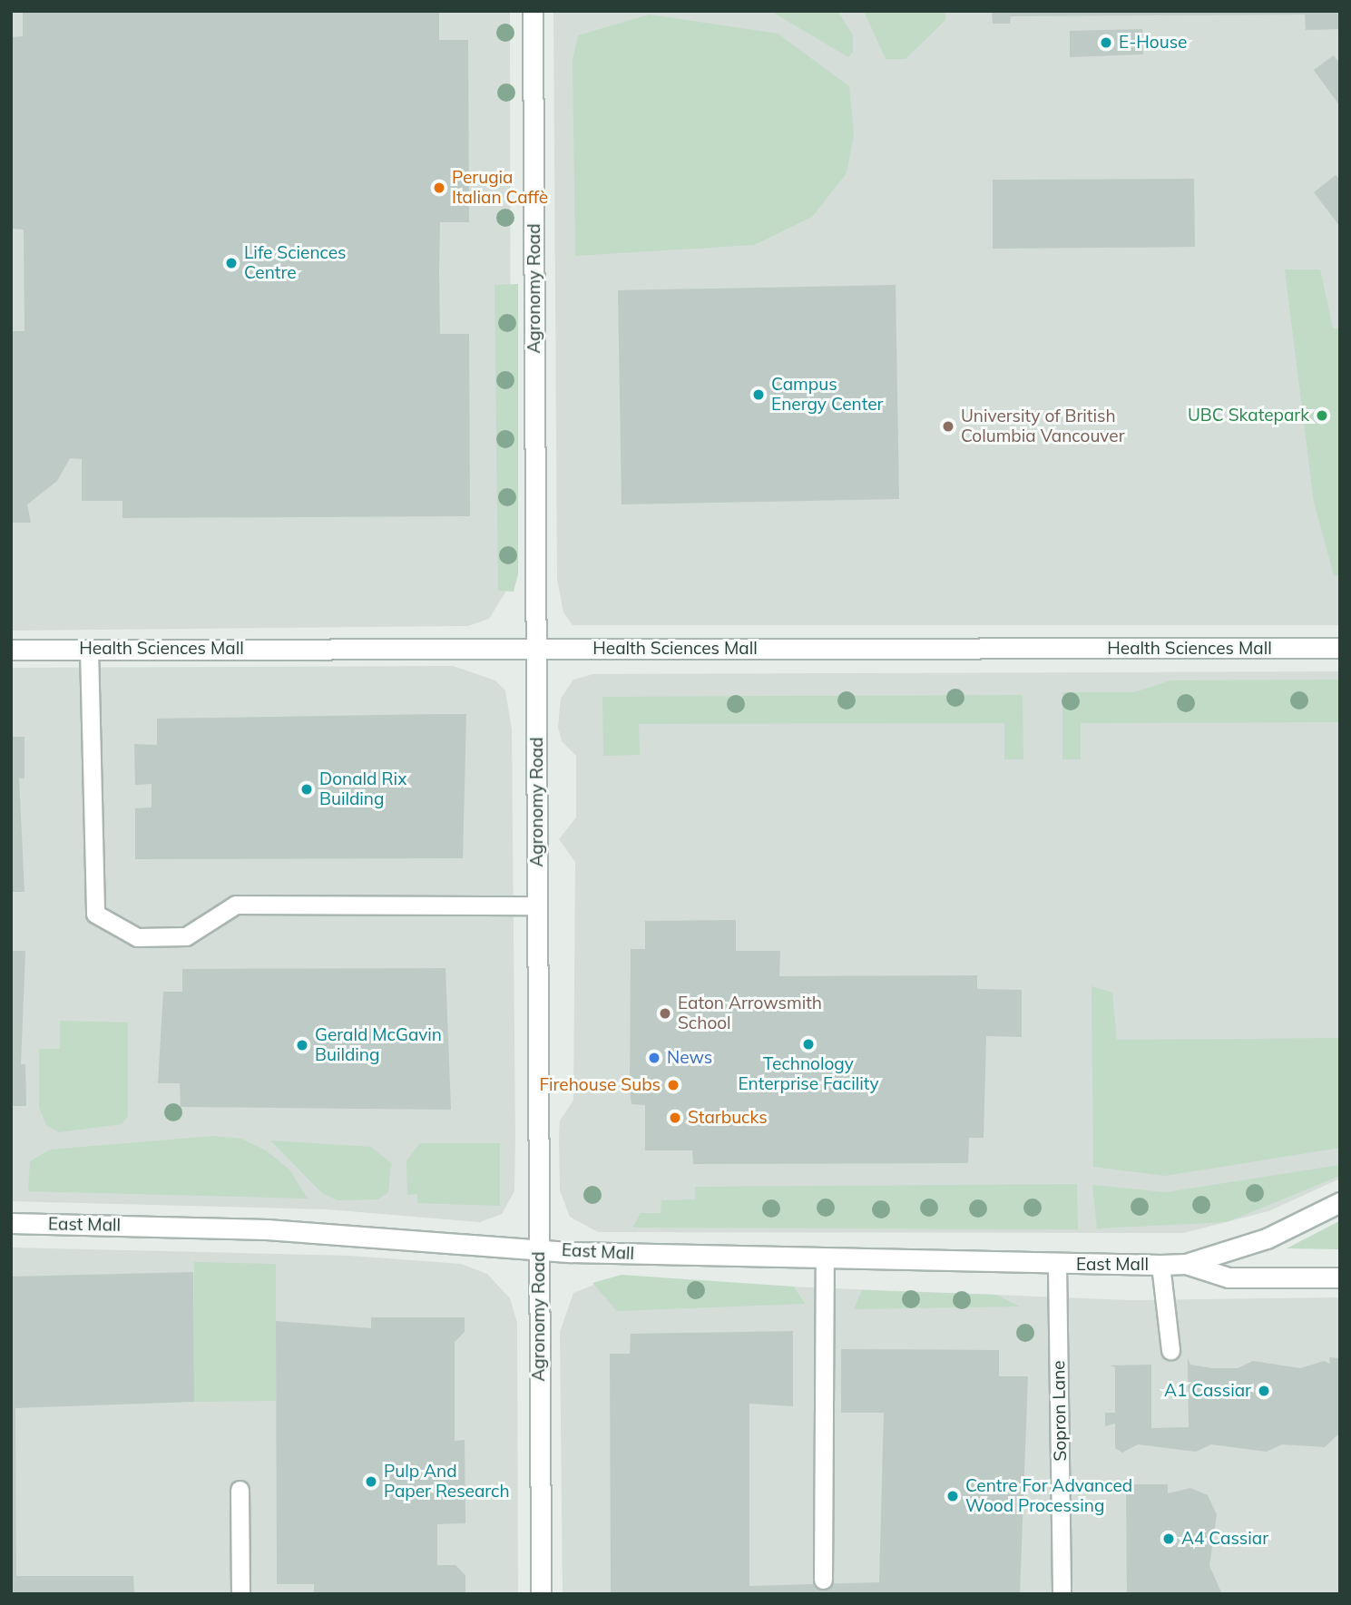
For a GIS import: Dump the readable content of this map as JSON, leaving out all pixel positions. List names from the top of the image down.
{
  "streets": {
    "street": ["Agronomy Road", "Health Sciences Mall", "East Mall"],
    "lane": ["Sopron Lane"]
  },
  "crossings": [
    ["Agronomy Road", "Health Sciences Mall"],
    ["Agronomy Road", "East Mall"],
    ["East Mall", "Sopron Lane"]
  ],
  "places": [
    "E-House",
    "Perugia Italian Caffè",
    "Life Sciences Centre",
    "Campus Energy Center",
    "UBC Skatepark",
    "University of British Columbia Vancouver",
    "Donald Rix Building",
    "Eaton Arrowsmith School",
    "Technology Enterprise Facility",
    "Gerald McGavin Building",
    "News",
    "Firehouse Subs",
    "Starbucks",
    "A1 Cassiar",
    "Pulp And Paper Research",
    "Centre For Advanced Wood Processing",
    "A4 Cassiar"
  ]
}
